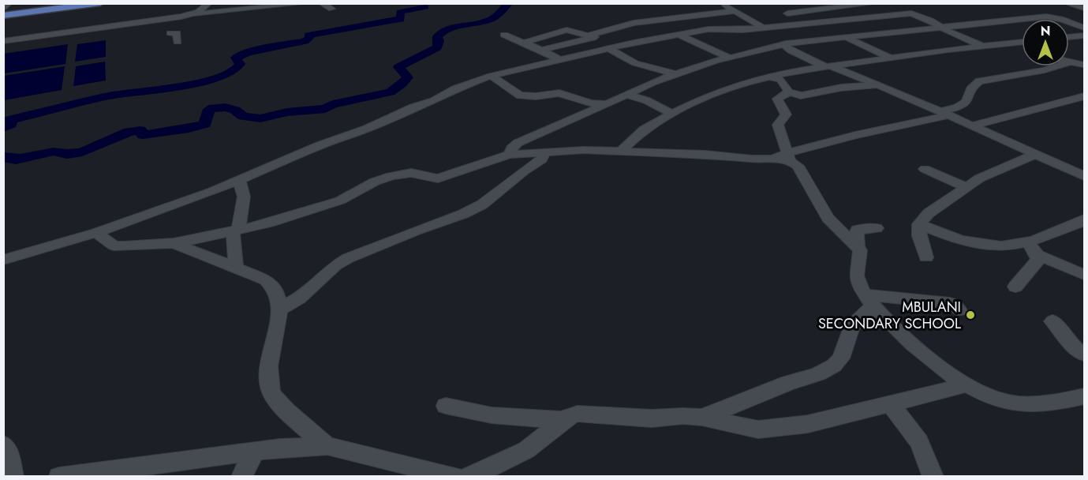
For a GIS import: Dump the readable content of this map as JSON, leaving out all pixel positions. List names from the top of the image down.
{
  "places": ["MBULANI SECONDARY SCHOOL"],
  "north": "top"
}
